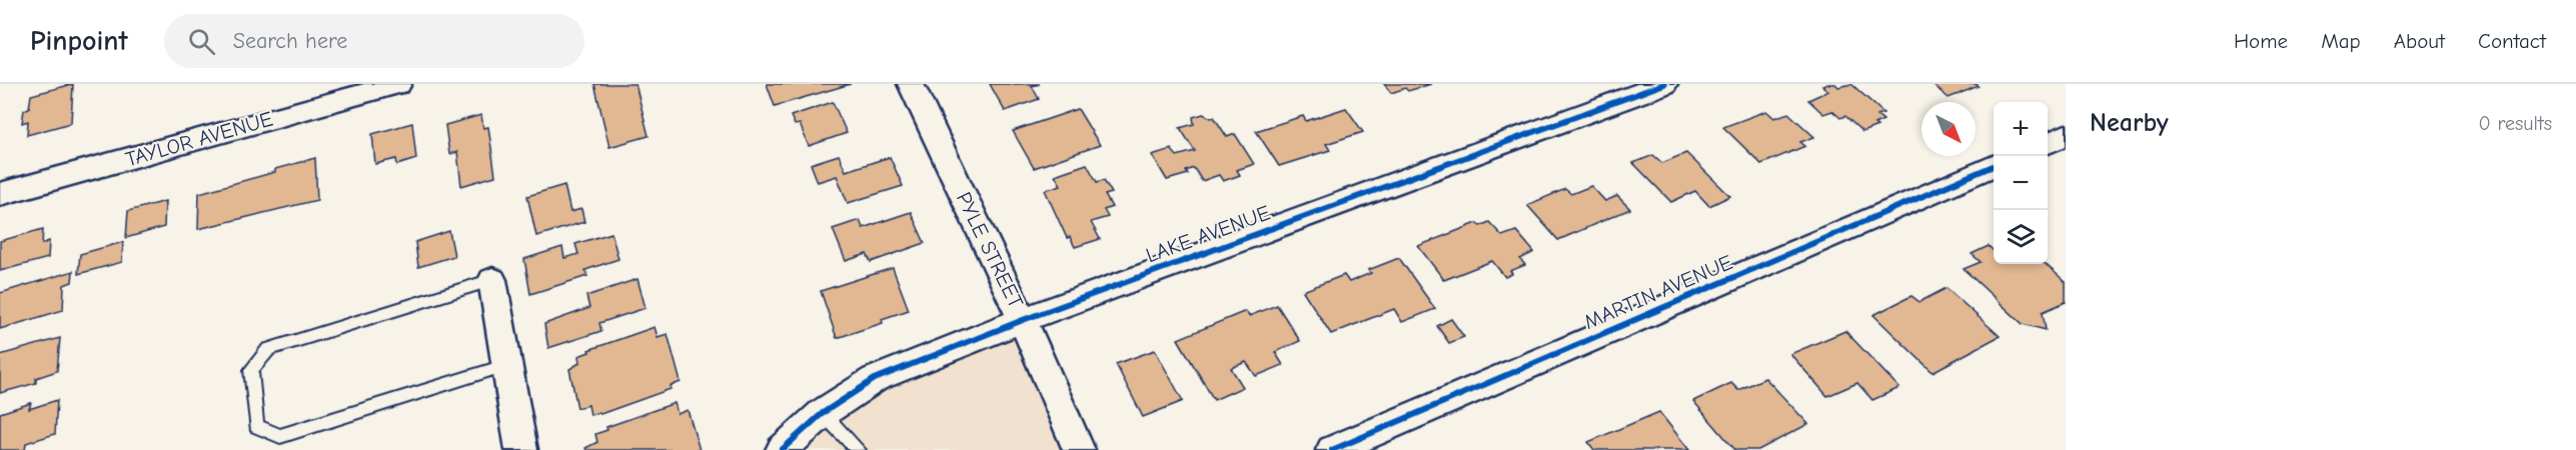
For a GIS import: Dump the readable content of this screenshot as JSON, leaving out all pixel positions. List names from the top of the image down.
{
  "streets": {
    "street": [
      "TAYLOR AVENUE",
      "LAKE AVENUE",
      "PYLE STREET",
      "MARTIN AVENUE"
    ]
  },
  "crossings": [
    ["LAKE AVENUE", "PYLE STREET"]
  ],
  "north": "bottom right",
  "page": {
    "header": "Pinpoint",
    "search": "Search here",
    "nav": [
      "Home",
      "Map",
      "About",
      "Contact"
    ],
    "heading": ["Nearby", "0 results"],
    "map_buttons": ["+", "−"]
  }
}
